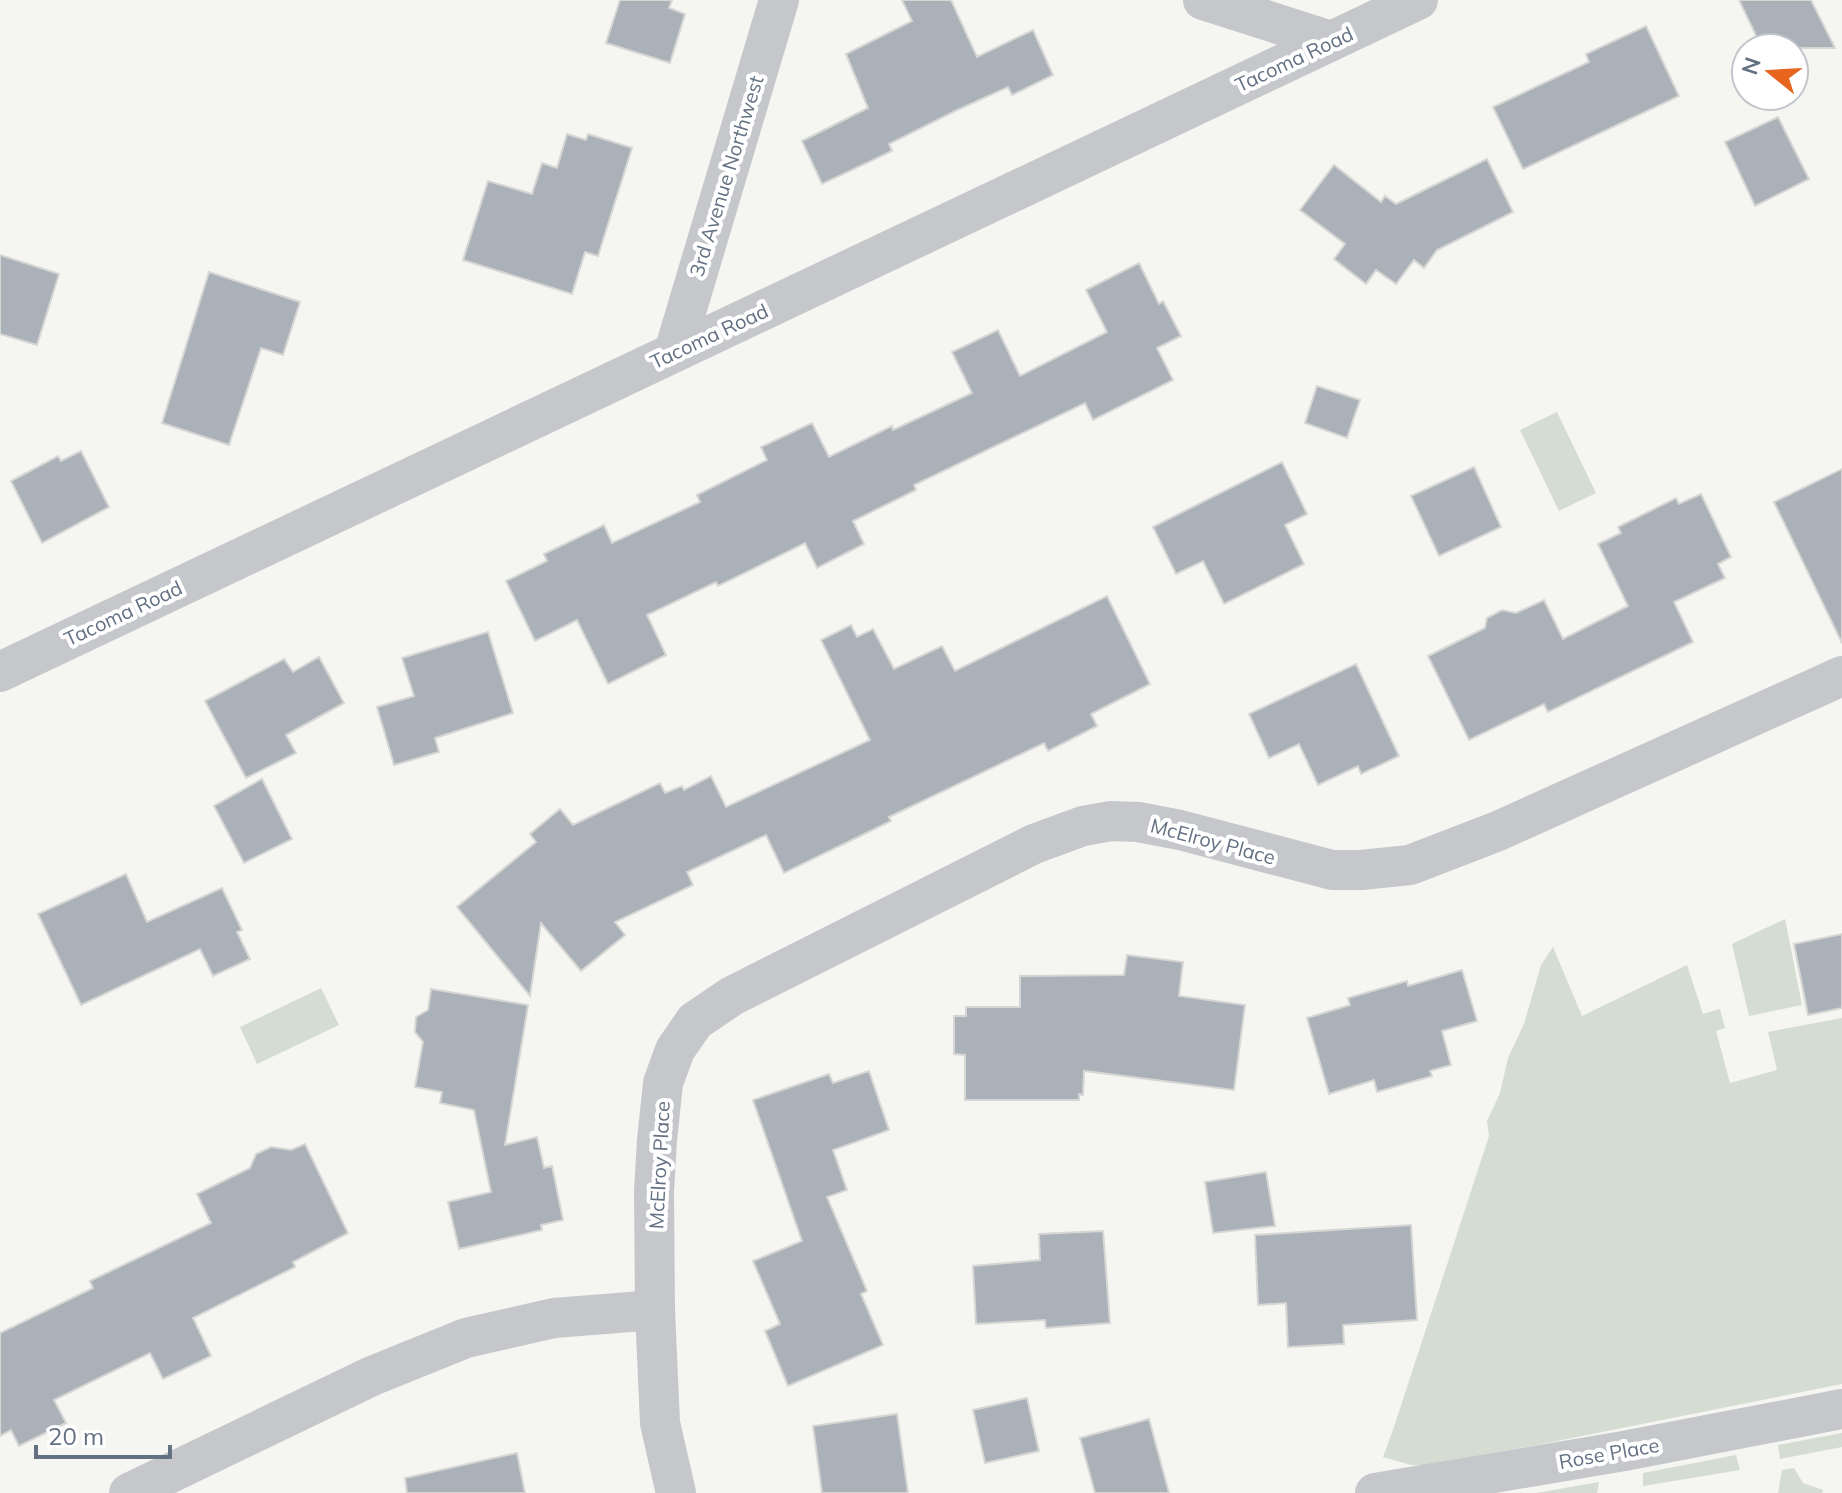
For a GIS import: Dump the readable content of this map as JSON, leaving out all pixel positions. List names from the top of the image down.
{
  "streets": {
    "street": [
      "Tacoma Road",
      "3rd Avenue Northwest",
      "McElroy Place",
      "Rose Place"
    ]
  },
  "crossings": [
    ["Tacoma Road", "3rd Avenue Northwest"]
  ],
  "scale_bar": "20 m",
  "north": "left"
}
